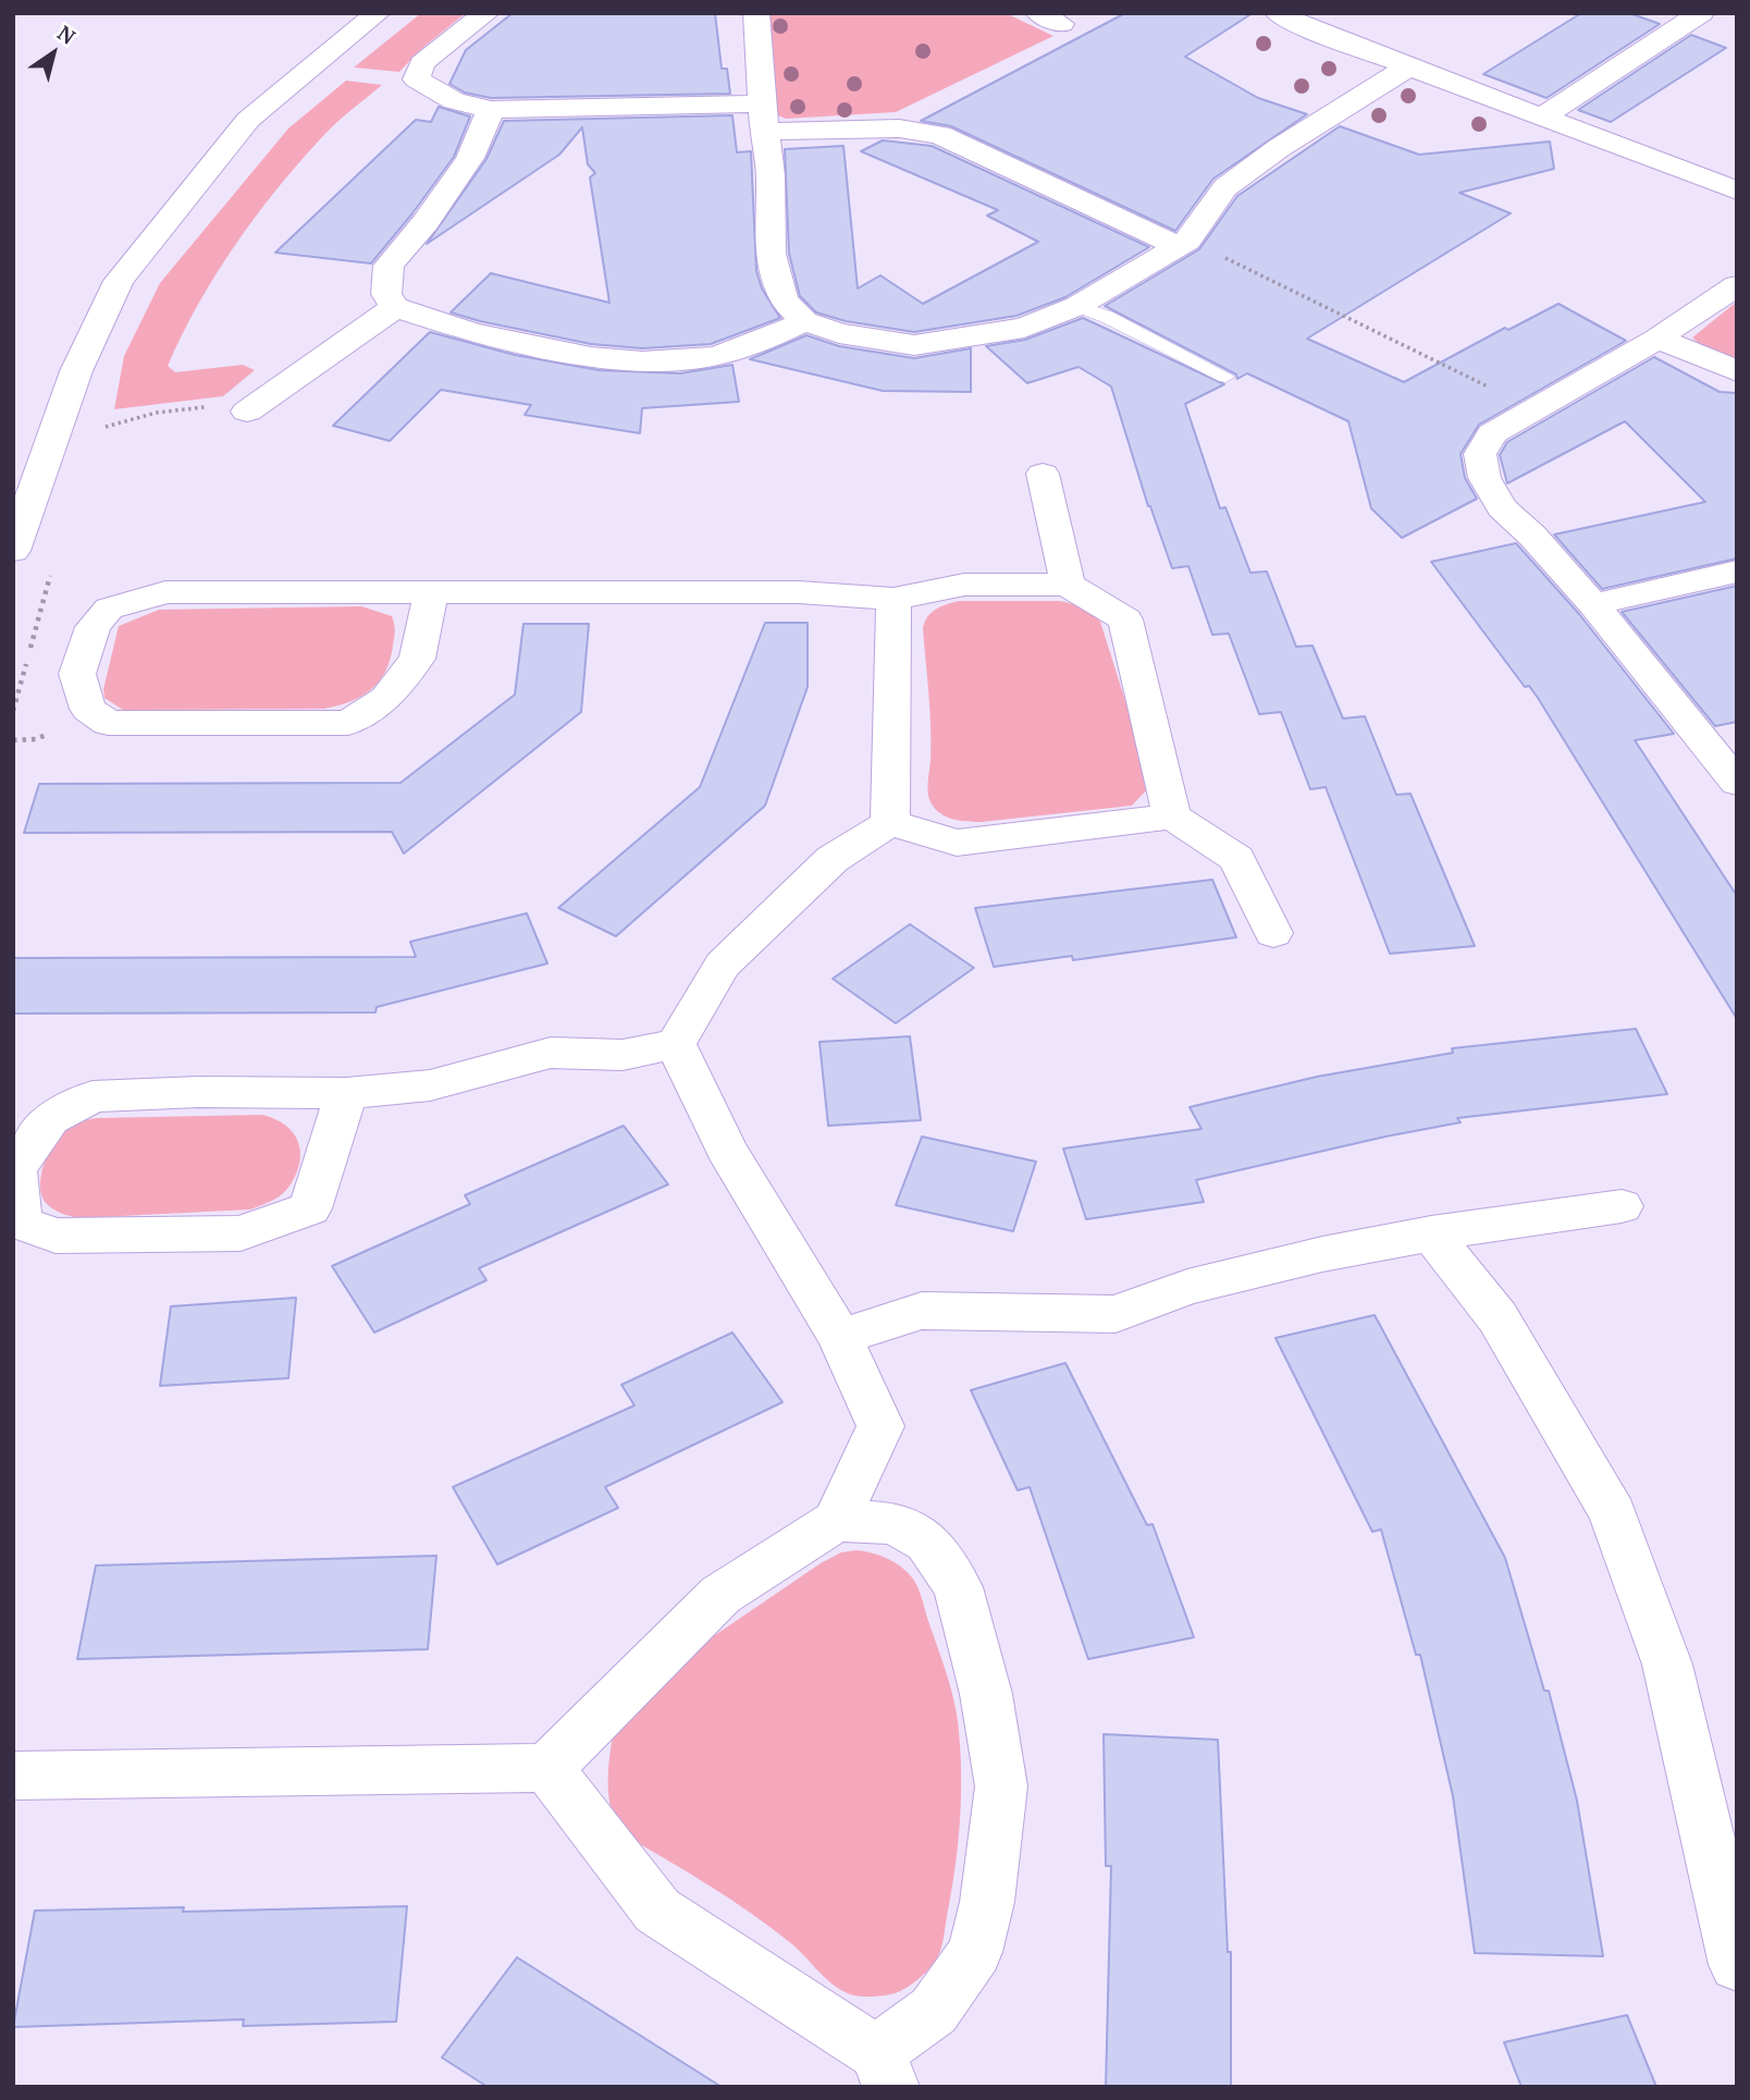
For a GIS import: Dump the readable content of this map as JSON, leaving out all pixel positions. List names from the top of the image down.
{
  "north": "top right"
}
